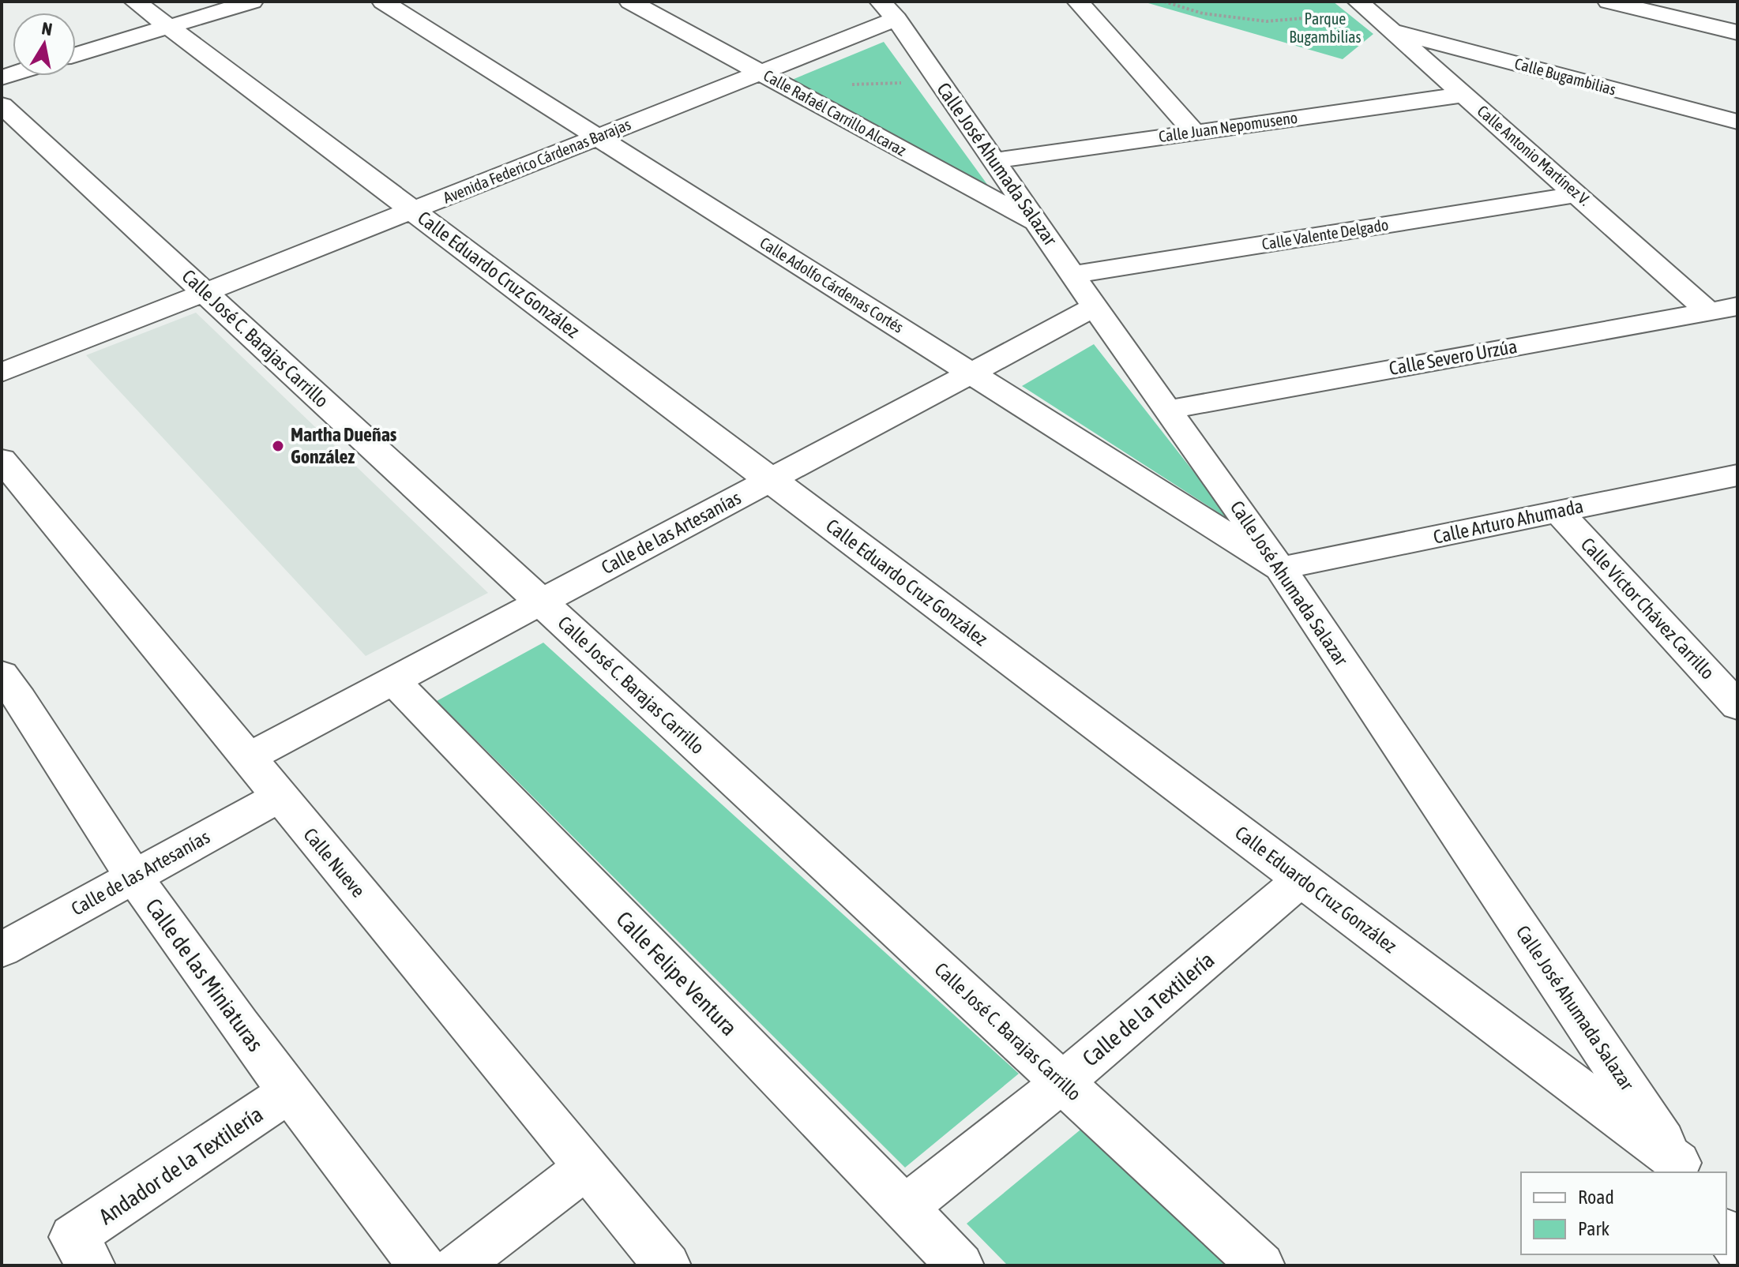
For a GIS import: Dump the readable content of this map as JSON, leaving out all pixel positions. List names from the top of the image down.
{
  "streets": {
    "street": [
      "Calle Bugambilias",
      "Calle Rafaél Carrillo Alcaraz",
      "Calle Juan Nepomuseno",
      "Calle Antonio Martínez V.",
      "Avenida Federico Cárdenas Barajas",
      "Calle José Ahumada Salazar",
      "Calle Valente Delgado",
      "Calle Eduardo Cruz González",
      "Calle Adolfo Cárdenas Cortés",
      "Calle José C. Barajas Carrillo",
      "Calle Severo Urzúa",
      "Calle Arturo Ahumada",
      "Calle de las Artesanías",
      "Calle Víctor Chávez Carrillo",
      "Calle Nueve",
      "Calle Felipe Ventura",
      "Calle de las Miniaturas",
      "Calle de la Textilería",
      "Andador de la Textilería"
    ]
  },
  "crossings": [
    ["Calle Bugambilias", "Calle Antonio Martínez V."],
    ["Calle Rafaél Carrillo Alcaraz", "Avenida Federico Cárdenas Barajas"],
    ["Calle Rafaél Carrillo Alcaraz", "Calle José Ahumada Salazar"],
    ["Calle Juan Nepomuseno", "Calle Antonio Martínez V."],
    ["Calle Juan Nepomuseno", "Calle José Ahumada Salazar"],
    ["Calle Antonio Martínez V.", "Calle Valente Delgado"],
    ["Calle Antonio Martínez V.", "Calle Severo Urzúa"],
    ["Avenida Federico Cárdenas Barajas", "Calle José Ahumada Salazar"],
    ["Avenida Federico Cárdenas Barajas", "Calle Eduardo Cruz González"],
    ["Avenida Federico Cárdenas Barajas", "Calle Adolfo Cárdenas Cortés"],
    ["Avenida Federico Cárdenas Barajas", "Calle José C. Barajas Carrillo"],
    ["Calle José Ahumada Salazar", "Calle Valente Delgado"],
    ["Calle José Ahumada Salazar", "Calle Eduardo Cruz González"],
    ["Calle José Ahumada Salazar", "Calle Adolfo Cárdenas Cortés"],
    ["Calle José Ahumada Salazar", "Calle Severo Urzúa"],
    ["Calle José Ahumada Salazar", "Calle Arturo Ahumada"],
    ["Calle José Ahumada Salazar", "Calle de las Artesanías"],
    ["Calle Eduardo Cruz González", "Calle de las Artesanías"],
    ["Calle Eduardo Cruz González", "Calle de la Textilería"],
    ["Calle Adolfo Cárdenas Cortés", "Calle Arturo Ahumada"],
    ["Calle Adolfo Cárdenas Cortés", "Calle de las Artesanías"],
    ["Calle José C. Barajas Carrillo", "Calle de las Artesanías"],
    ["Calle José C. Barajas Carrillo", "Calle de la Textilería"],
    ["Calle Arturo Ahumada", "Calle Víctor Chávez Carrillo"],
    ["Calle de las Artesanías", "Calle Nueve"],
    ["Calle de las Artesanías", "Calle Felipe Ventura"],
    ["Calle de las Artesanías", "Calle de las Miniaturas"],
    ["Calle Felipe Ventura", "Calle de la Textilería"],
    ["Calle de las Miniaturas", "Andador de la Textilería"]
  ],
  "parks": ["Parque Bugambilias"],
  "places": ["Martha Dueñas González"],
  "legend": ["Road", "Park"],
  "north": "top"
}
